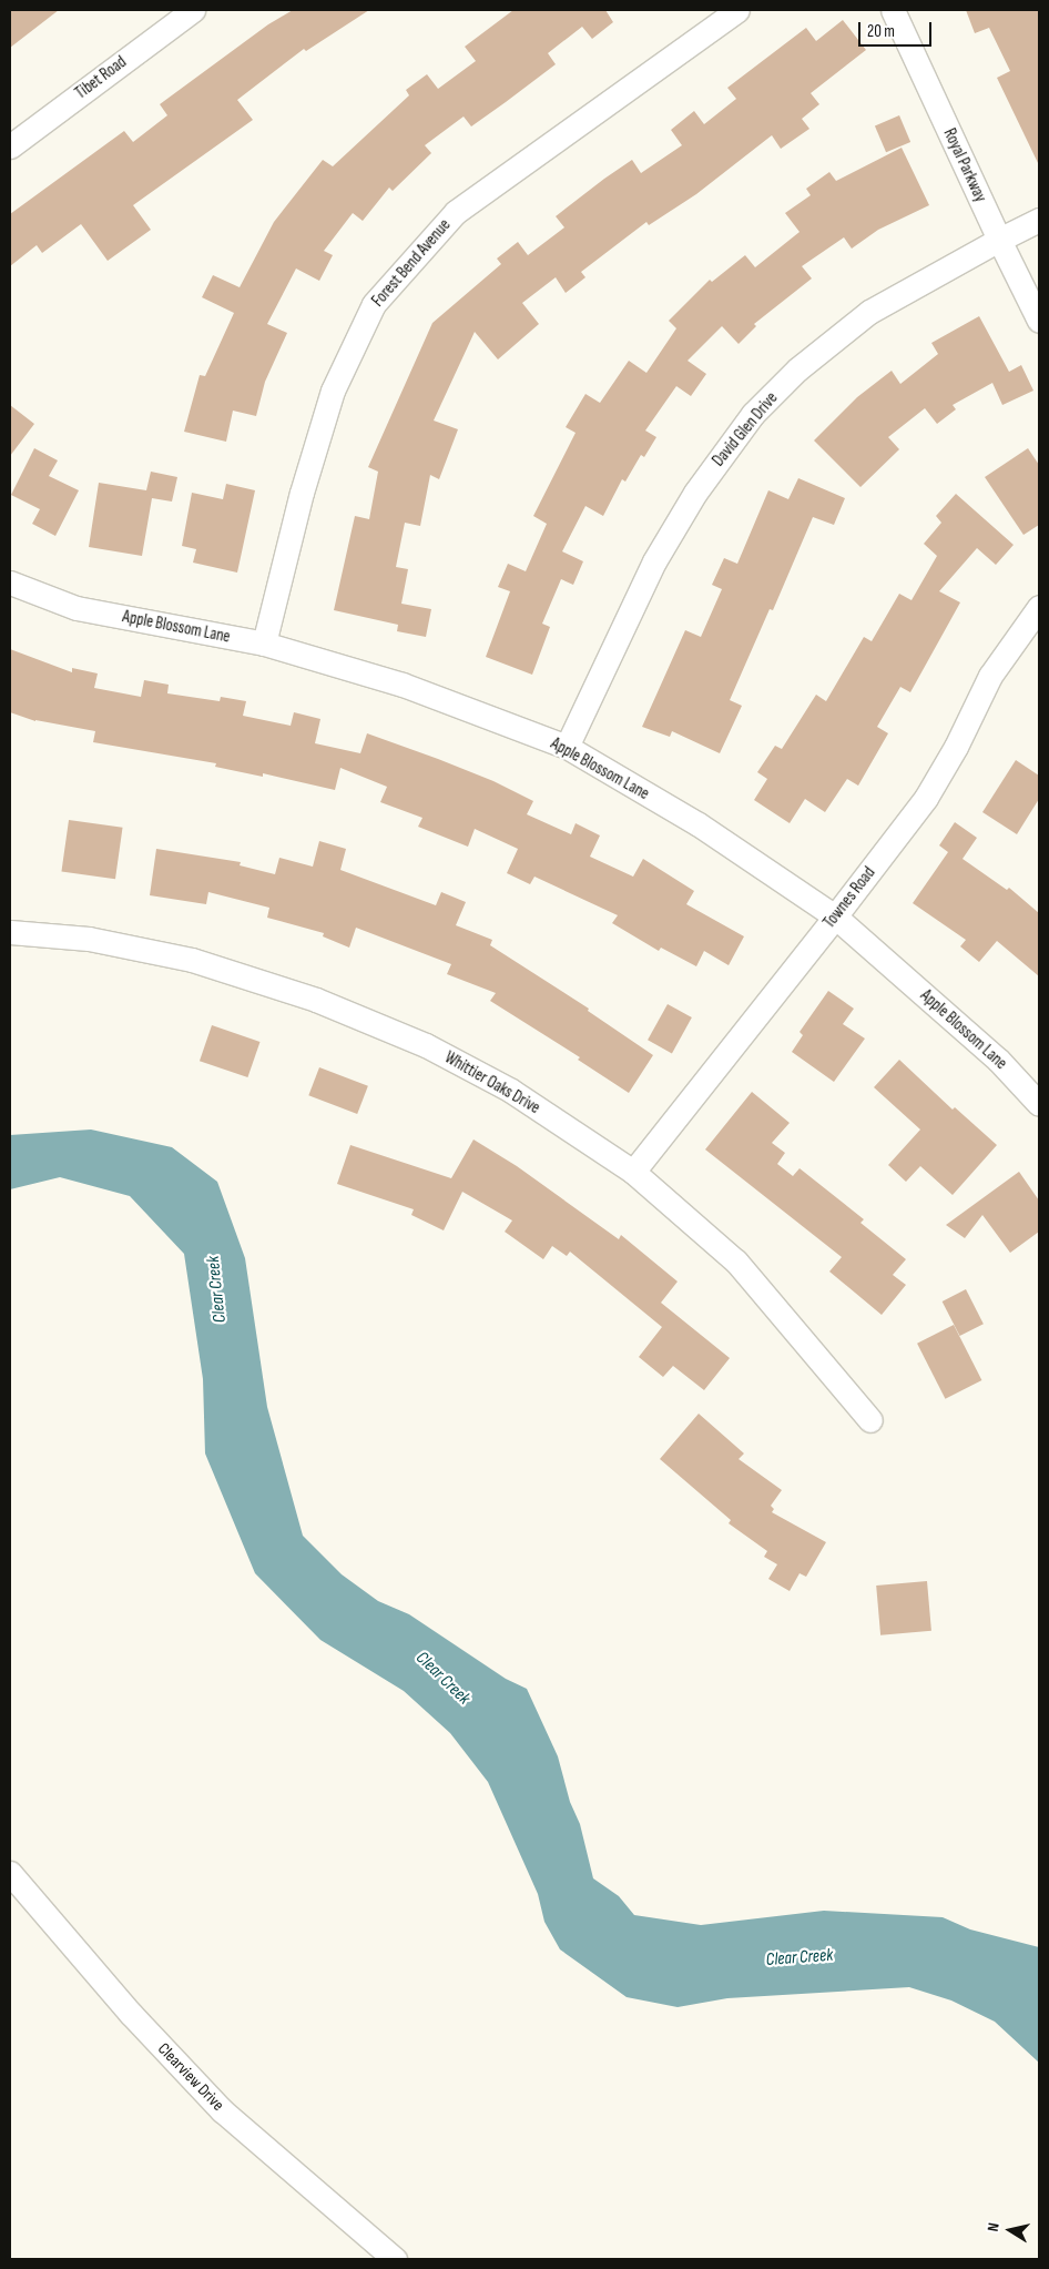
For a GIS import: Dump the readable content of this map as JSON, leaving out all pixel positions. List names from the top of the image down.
{
  "streets": {
    "street": [
      "Tibet Road",
      "Royal Parkway",
      "Forest Bend Avenue",
      "David Glen Drive",
      "Apple Blossom Lane",
      "Townes Road",
      "Whittier Oaks Drive",
      "Clearview Drive"
    ]
  },
  "crossings": [
    ["Royal Parkway", "David Glen Drive"],
    ["Forest Bend Avenue", "Apple Blossom Lane"],
    ["David Glen Drive", "Apple Blossom Lane"],
    ["Apple Blossom Lane", "Townes Road"],
    ["Townes Road", "Whittier Oaks Drive"]
  ],
  "water": ["Clear Creek"],
  "scale_bar": "20 m",
  "north": "left"
}
